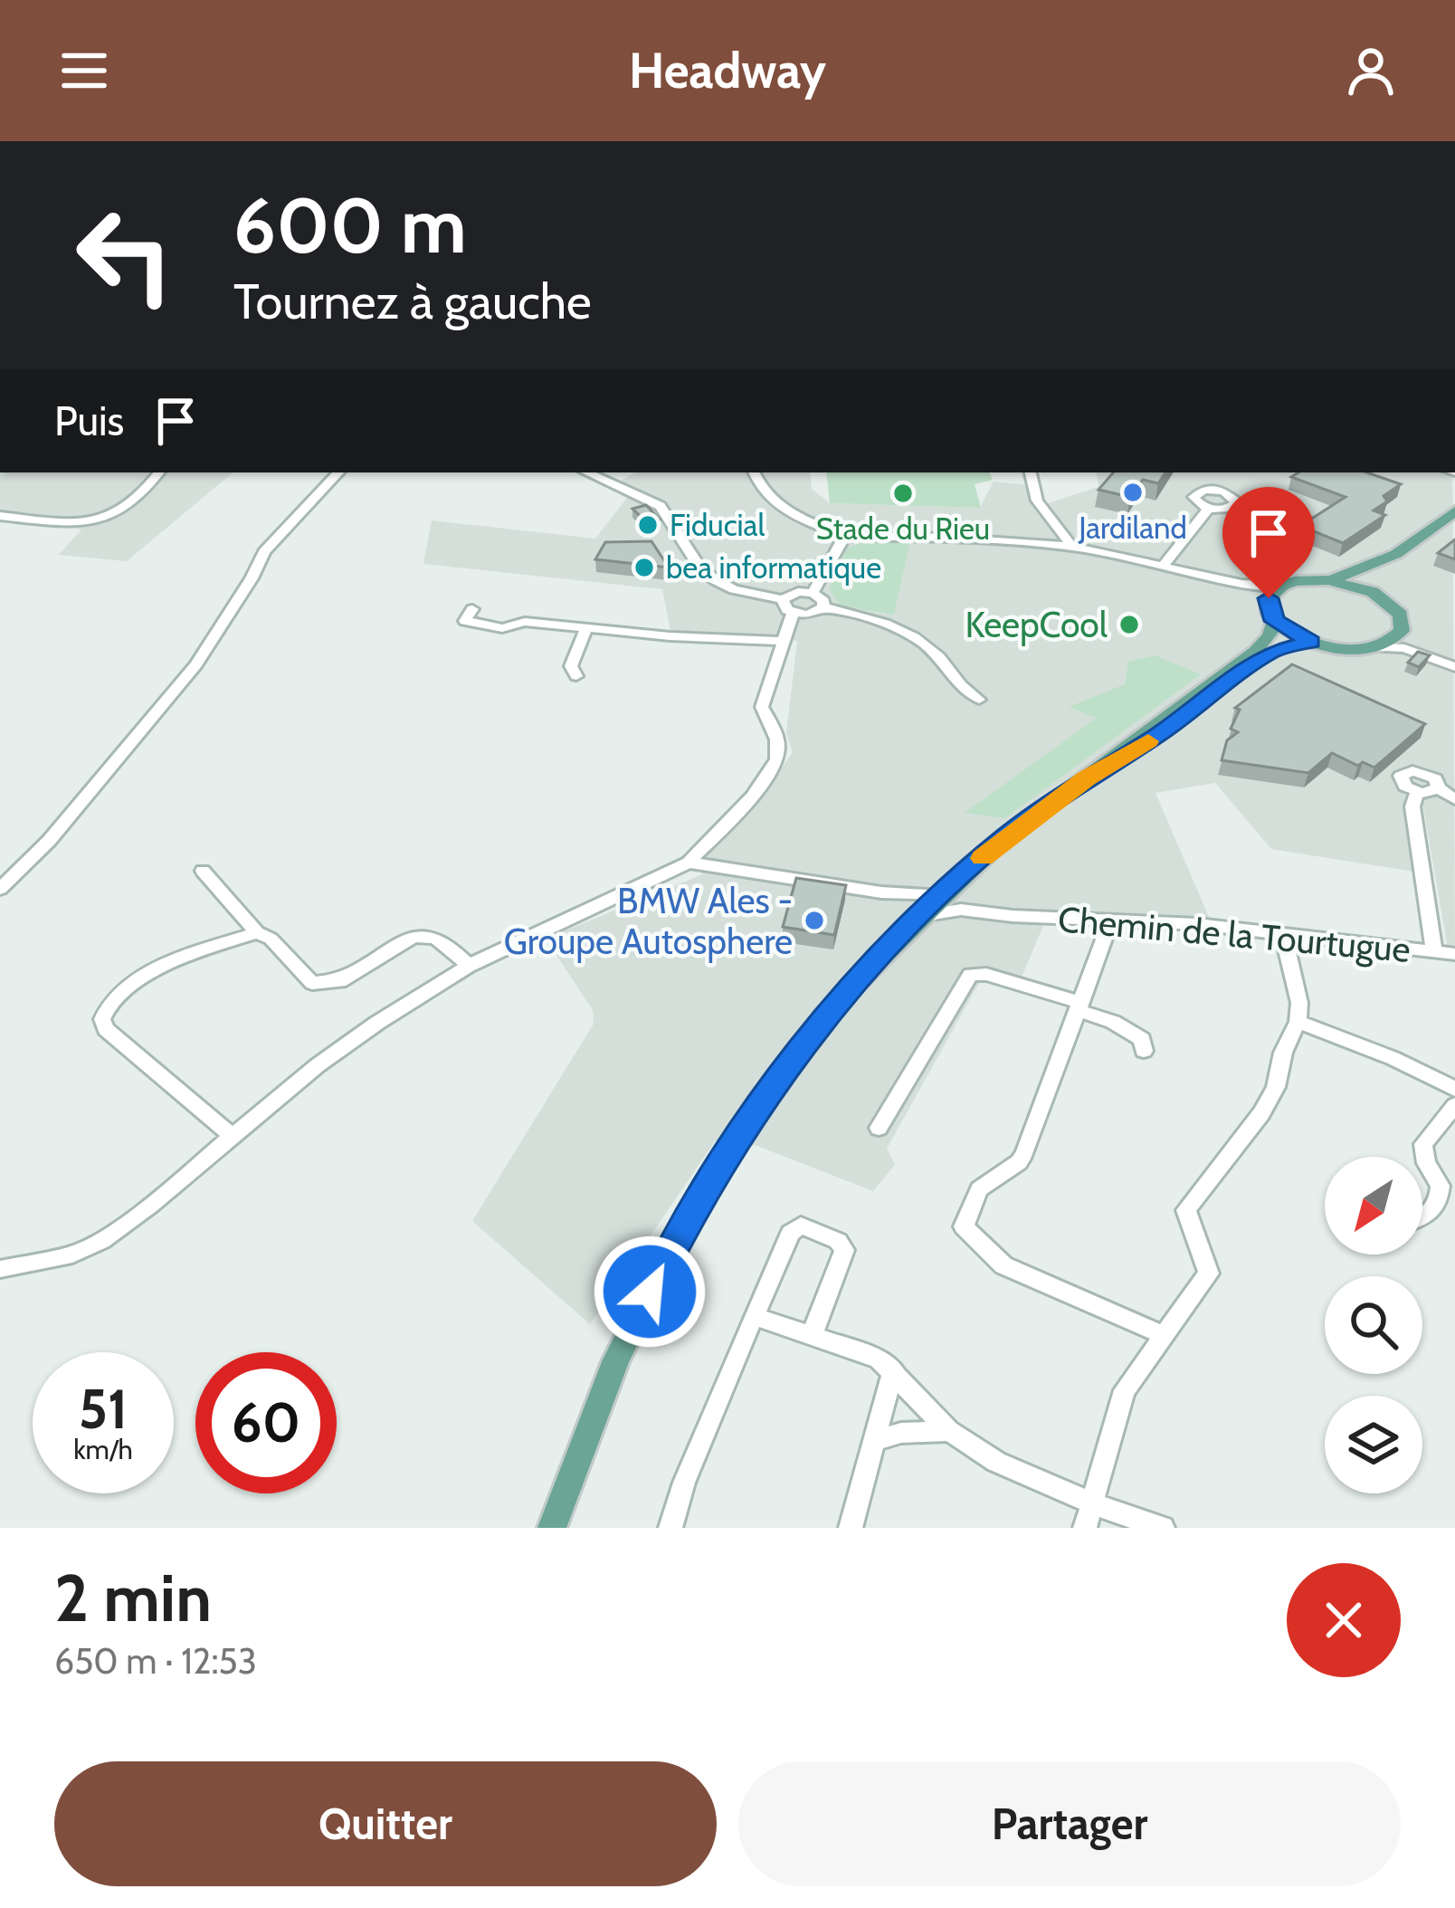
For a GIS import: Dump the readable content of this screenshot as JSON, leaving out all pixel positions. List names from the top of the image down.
{
  "streets": {
    "street": ["Chemin de la Tourtugue"]
  },
  "places": [
    "Jardiland",
    "Stade du Rieu",
    "Fiducial",
    "bea informatique",
    "KeepCool",
    "BMW Ales - Groupe Autosphere"
  ],
  "north": "bottom left",
  "page": {
    "header": "Headway",
    "turn": ["600 m", "Tournez à gauche"],
    "then": "Puis",
    "speed": "51 km/h",
    "limit": "60",
    "heading": ["2 min", "650 m · 12:53"],
    "buttons": ["Quitter", "Partager"]
  }
}
